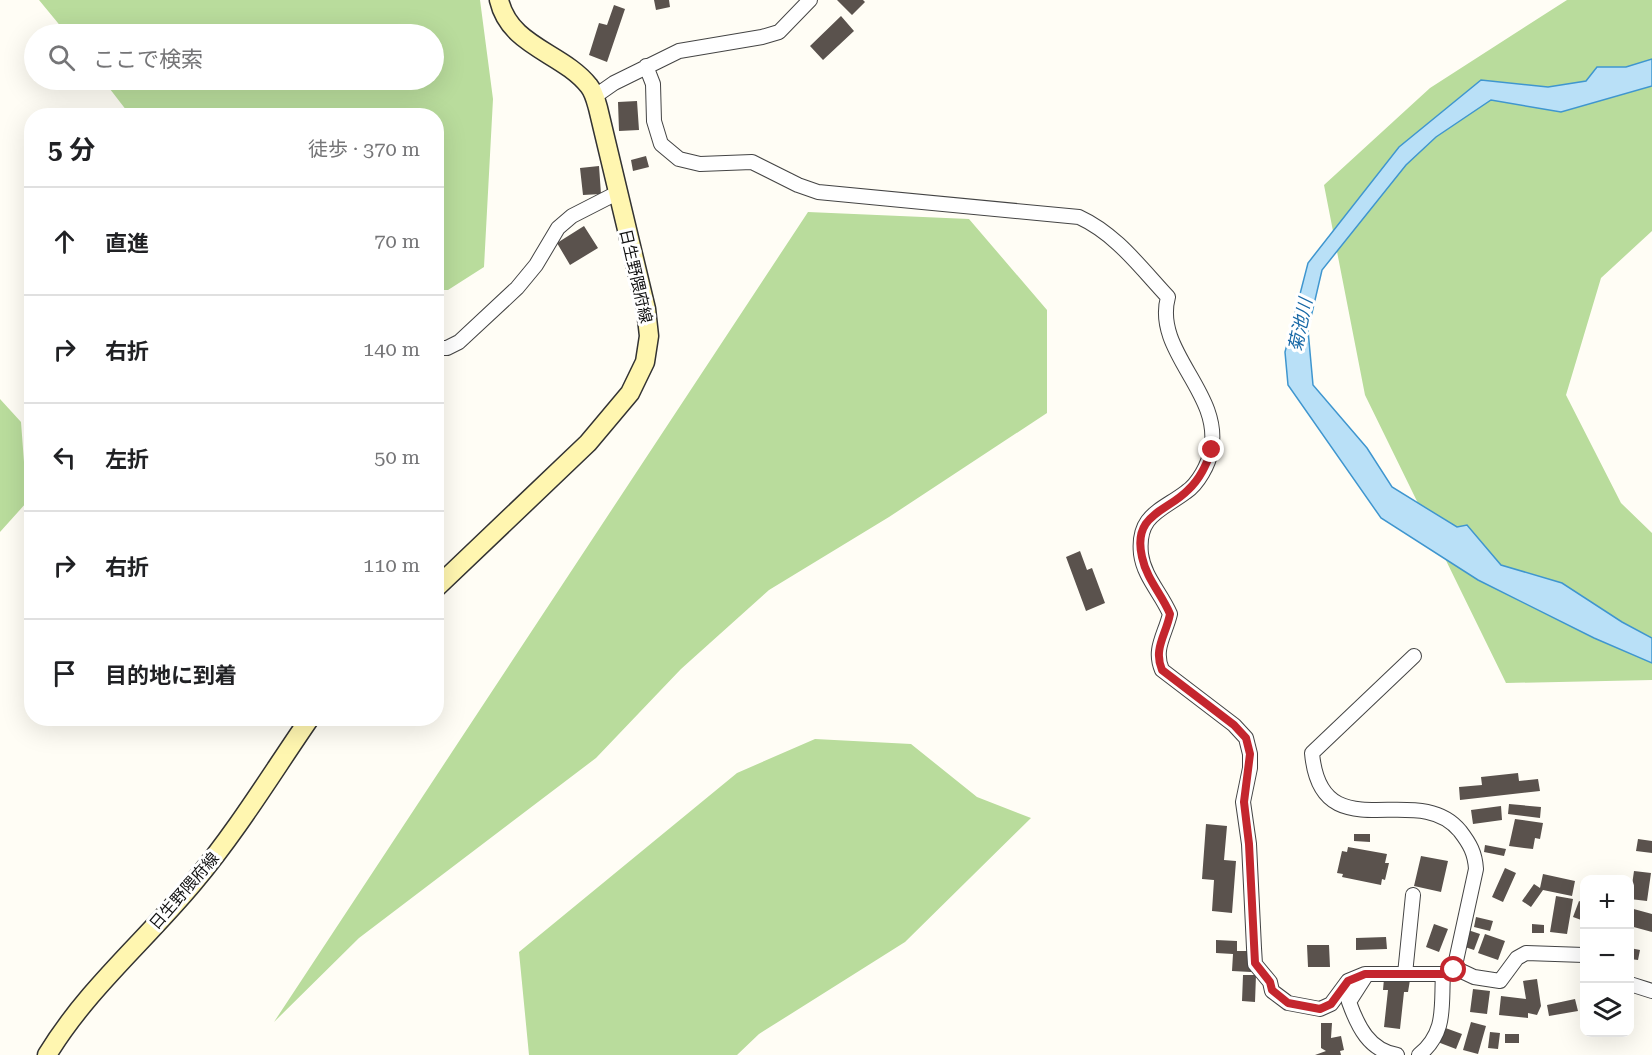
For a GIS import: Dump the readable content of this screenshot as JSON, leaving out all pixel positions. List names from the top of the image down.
{
  "streets": {
    "main road": ["日生野隈府線"]
  },
  "water": ["菊池川"],
  "page": {
    "search": "ここで検索",
    "heading": ["5 分", "徒歩 · 370 m"],
    "list": [
      ["直進", "70 m"],
      ["右折", "140 m"],
      ["左折", "50 m"],
      ["右折", "110 m"],
      "目的地に到着"
    ],
    "map_buttons": ["+", "−"]
  }
}
